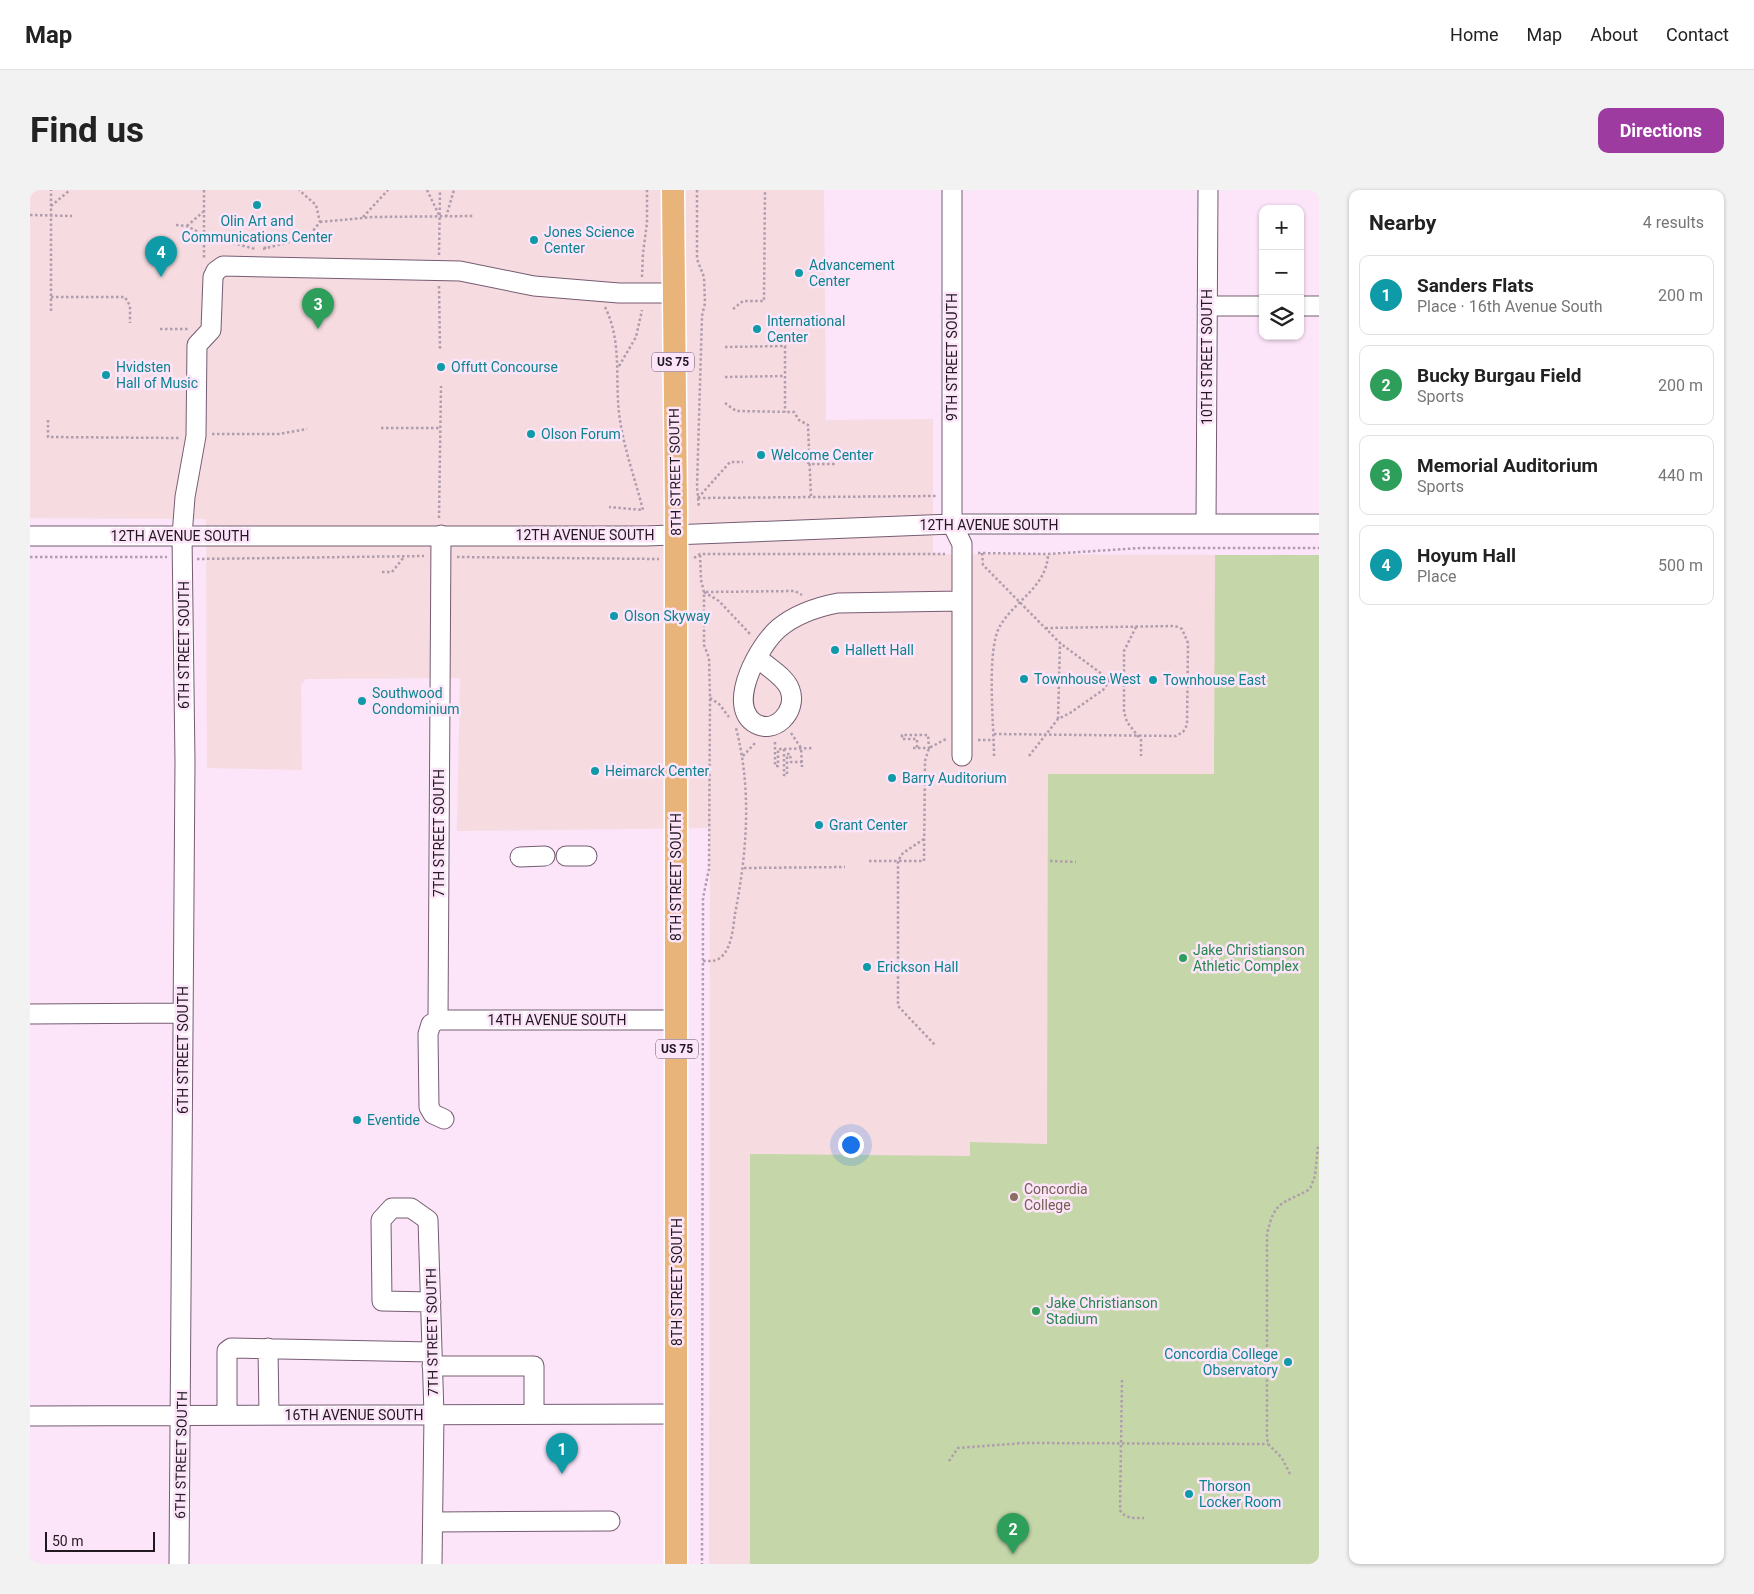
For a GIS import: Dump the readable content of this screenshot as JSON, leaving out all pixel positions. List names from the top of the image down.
{
  "streets": {
    "main road": ["US 75", "8TH STREET SOUTH"],
    "street": [
      "9TH STREET SOUTH",
      "10TH STREET SOUTH",
      "12TH AVENUE SOUTH",
      "6TH STREET SOUTH",
      "7TH STREET SOUTH",
      "14TH AVENUE SOUTH",
      "16TH AVENUE SOUTH"
    ]
  },
  "crossings": [
    ["9TH STREET SOUTH", "12TH AVENUE SOUTH"],
    ["10TH STREET SOUTH", "12TH AVENUE SOUTH"],
    ["8TH STREET SOUTH", "12TH AVENUE SOUTH"],
    ["8TH STREET SOUTH", "6TH STREET SOUTH"],
    ["8TH STREET SOUTH", "14TH AVENUE SOUTH"],
    ["8TH STREET SOUTH", "16TH AVENUE SOUTH"],
    ["12TH AVENUE SOUTH", "6TH STREET SOUTH"],
    ["12TH AVENUE SOUTH", "7TH STREET SOUTH"],
    ["6TH STREET SOUTH", "16TH AVENUE SOUTH"],
    ["7TH STREET SOUTH", "14TH AVENUE SOUTH"],
    ["7TH STREET SOUTH", "16TH AVENUE SOUTH"]
  ],
  "places": [
    "Olin Art and Communications Center",
    "Jones Science Center",
    "Advancement Center",
    "International Center",
    "Offutt Concourse",
    "Hvidsten Hall of Music",
    "Olson Forum",
    "Welcome Center",
    "Olson Skyway",
    "Hallett Hall",
    "Townhouse West",
    "Townhouse East",
    "Southwood Condominium",
    "Heimarck Center",
    "Barry Auditorium",
    "Grant Center",
    "Jake Christianson Athletic Complex",
    "Erickson Hall",
    "Eventide",
    "Concordia College",
    "Jake Christianson Stadium",
    "Concordia College Observatory",
    "Thorson Locker Room"
  ],
  "scale_bar": "50 m",
  "page": {
    "header": "Map",
    "nav": [
      "Home",
      "Map",
      "About",
      "Contact"
    ],
    "buttons": "Directions",
    "title": "Find us",
    "heading": ["Nearby", "4 results"],
    "map_buttons": ["+", "−"],
    "pins": [
      "4",
      "3",
      "1",
      "2"
    ],
    "list": [
      {
        "mark": "1",
        "name": "Sanders Flats",
        "note": "Place · 16th Avenue South",
        "value": "200 m"
      },
      {
        "mark": "2",
        "name": "Bucky Burgau Field",
        "note": "Sports",
        "value": "200 m"
      },
      {
        "mark": "3",
        "name": "Memorial Auditorium",
        "note": "Sports",
        "value": "440 m"
      },
      {
        "mark": "4",
        "name": "Hoyum Hall",
        "note": "Place",
        "value": "500 m"
      }
    ],
    "scale": "50 m"
  }
}
